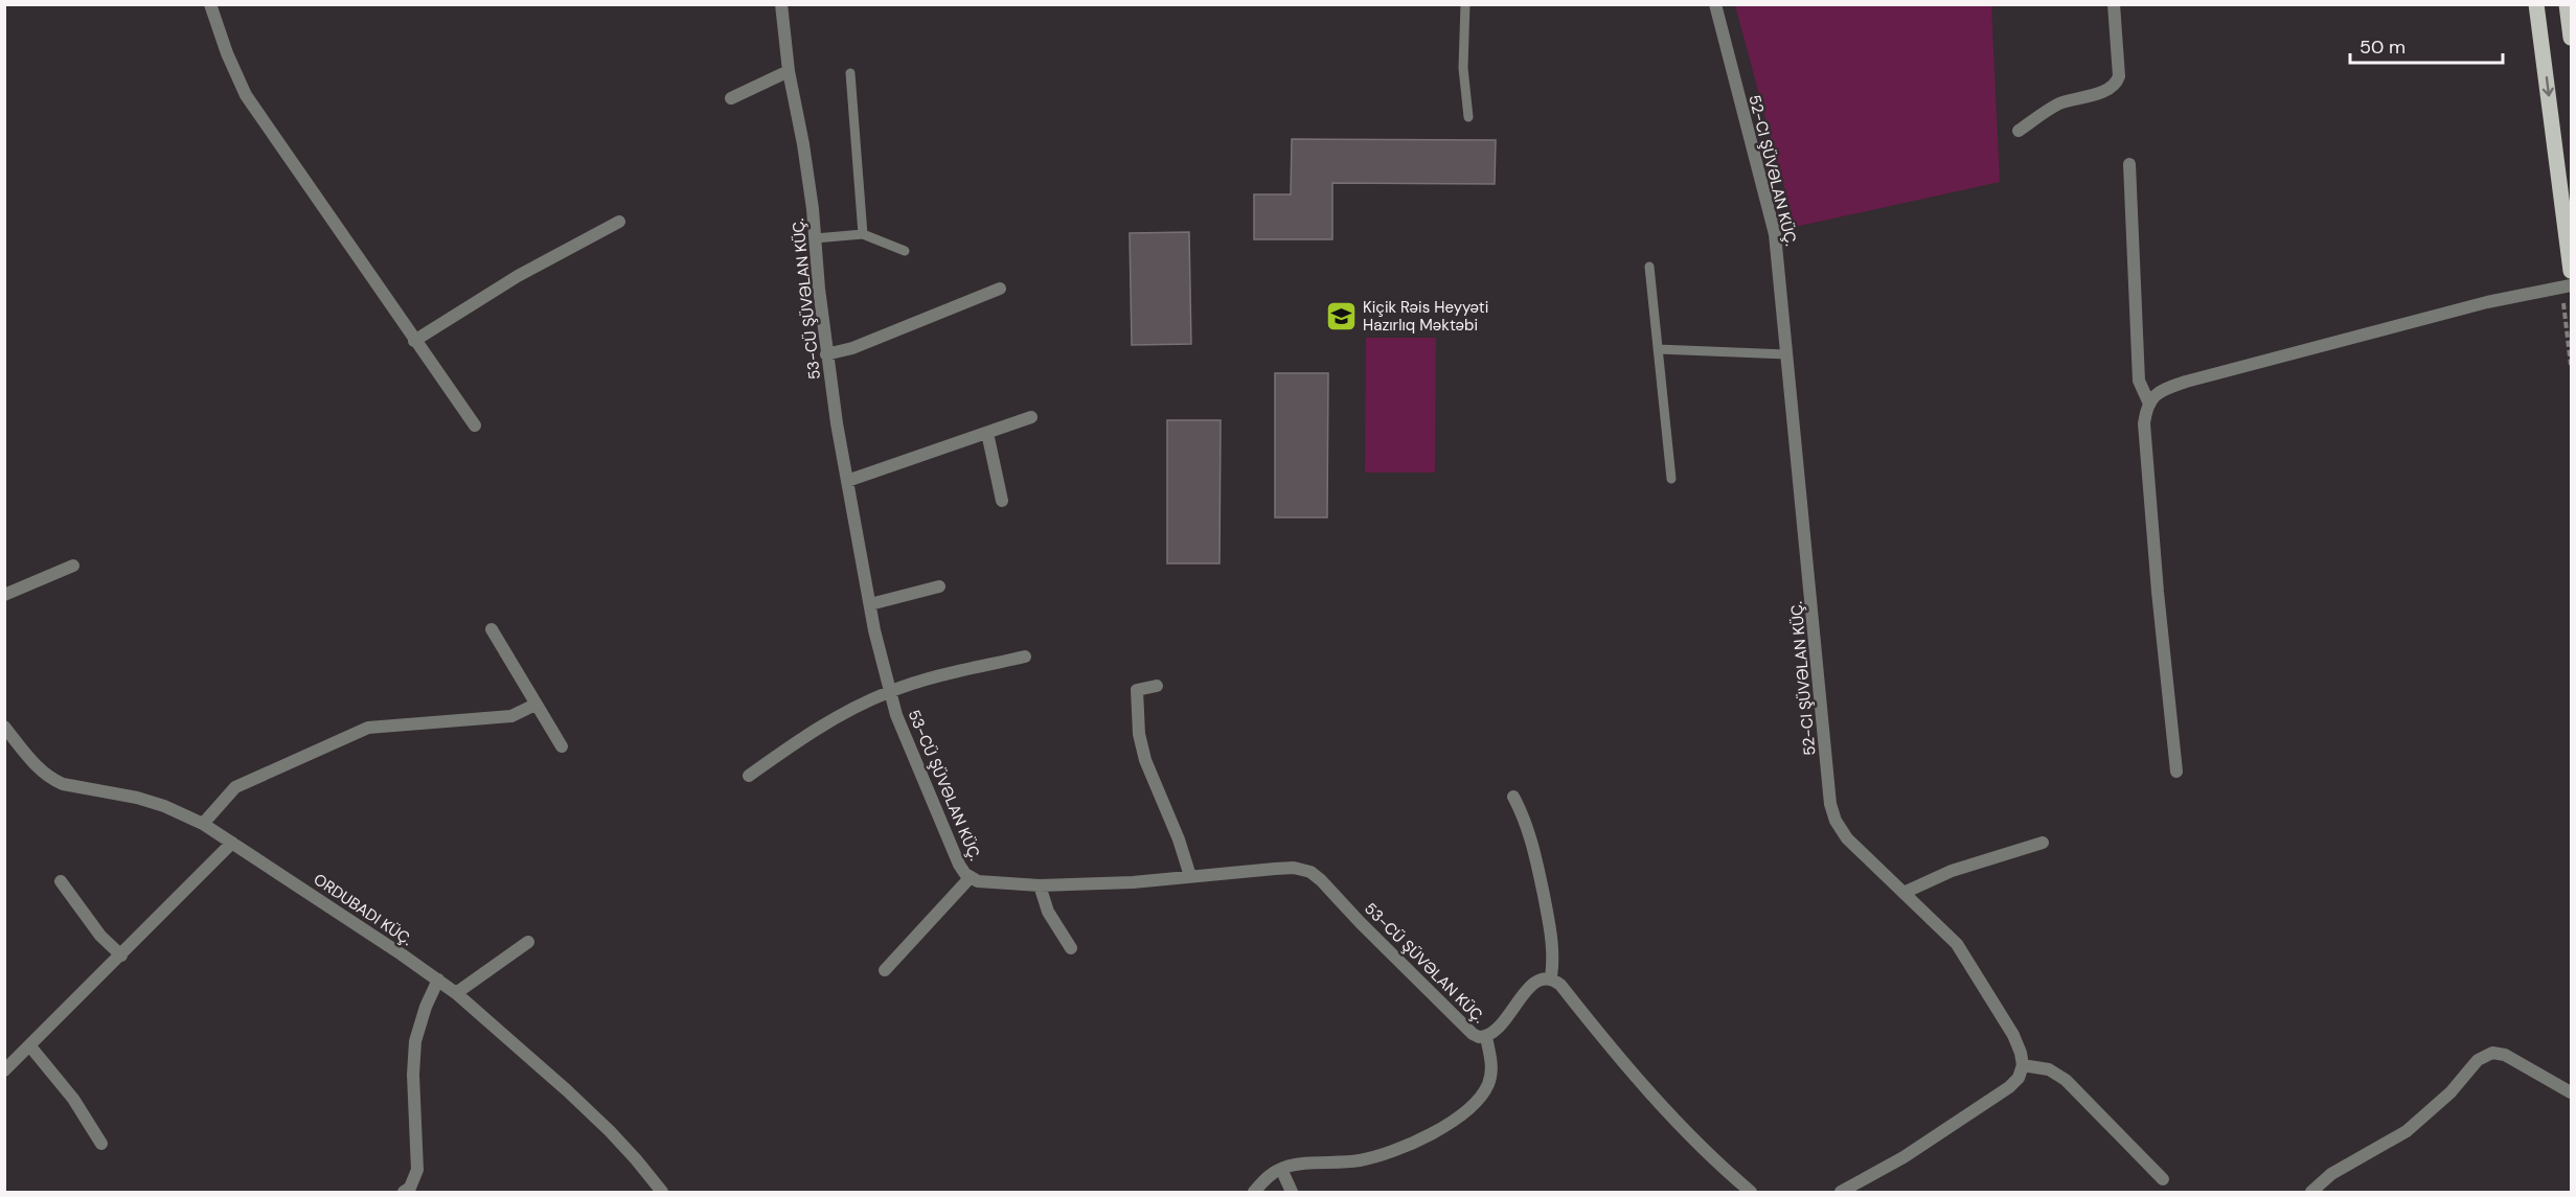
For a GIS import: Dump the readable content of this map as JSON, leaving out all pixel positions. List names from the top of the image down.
{
  "streets": {
    "street": ["52-CI ŞÜVƏLAN KÜÇ.", "53-CÜ ŞÜVƏLAN KÜÇ.", "ORDUBADI KÜÇ."]
  },
  "places": {
    "school or university": ["Kiçik Rəis Heyyəti Hazırlıq Məktəbi"]
  },
  "scale_bar": "50 m"
}
